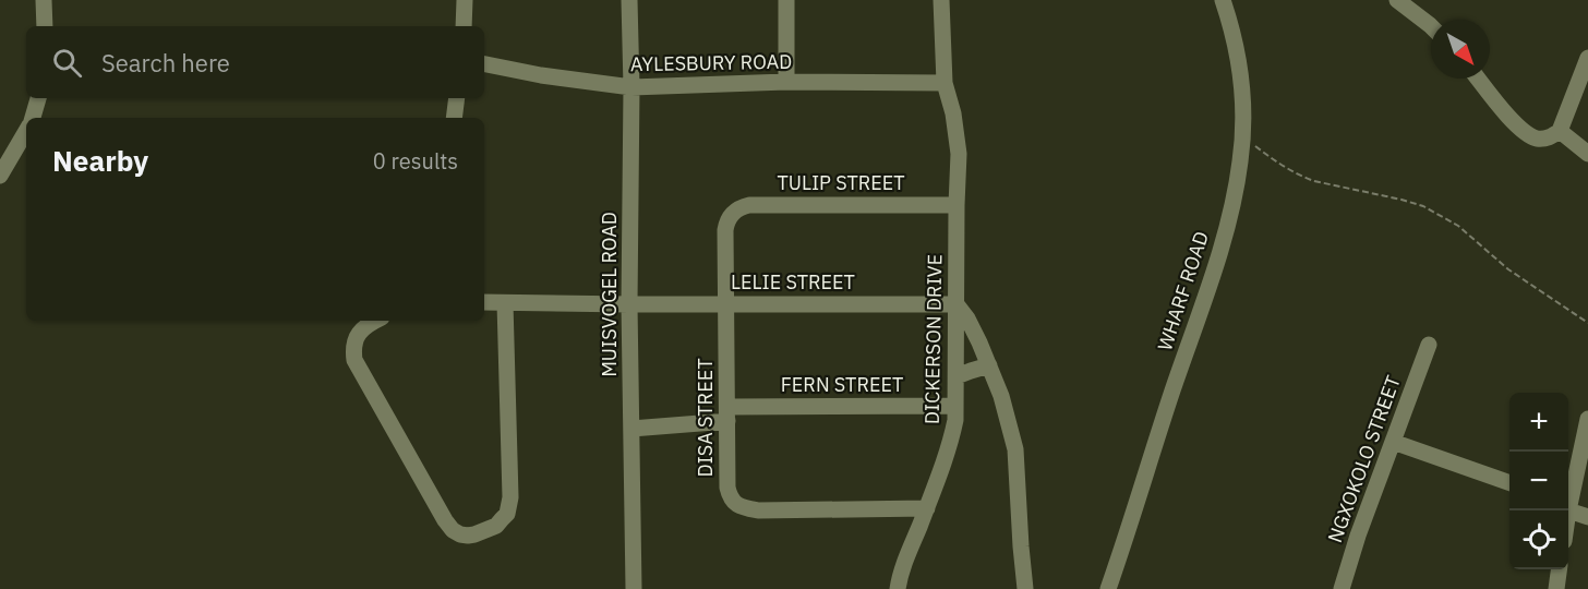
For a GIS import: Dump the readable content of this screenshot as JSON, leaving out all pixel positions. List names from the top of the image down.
{
  "streets": {
    "street": [
      "AYLESBURY ROAD",
      "TULIP STREET",
      "LELIE STREET",
      "WHARF ROAD",
      "MUISVOGEL ROAD",
      "DICKERSON DRIVE",
      "FERN STREET",
      "DISA STREET",
      "NGXOKOLO STREET"
    ]
  },
  "crossings": [
    ["AYLESBURY ROAD", "MUISVOGEL ROAD"],
    ["AYLESBURY ROAD", "DICKERSON DRIVE"],
    ["TULIP STREET", "DICKERSON DRIVE"],
    ["TULIP STREET", "DISA STREET"],
    ["LELIE STREET", "MUISVOGEL ROAD"],
    ["LELIE STREET", "DICKERSON DRIVE"],
    ["LELIE STREET", "DISA STREET"],
    ["MUISVOGEL ROAD", "FERN STREET"],
    ["DICKERSON DRIVE", "FERN STREET"],
    ["DICKERSON DRIVE", "DISA STREET"],
    ["FERN STREET", "DISA STREET"]
  ],
  "north": "bottom right",
  "page": {
    "search": "Search here",
    "heading": ["Nearby", "0 results"],
    "map_buttons": ["+", "−"]
  }
}
